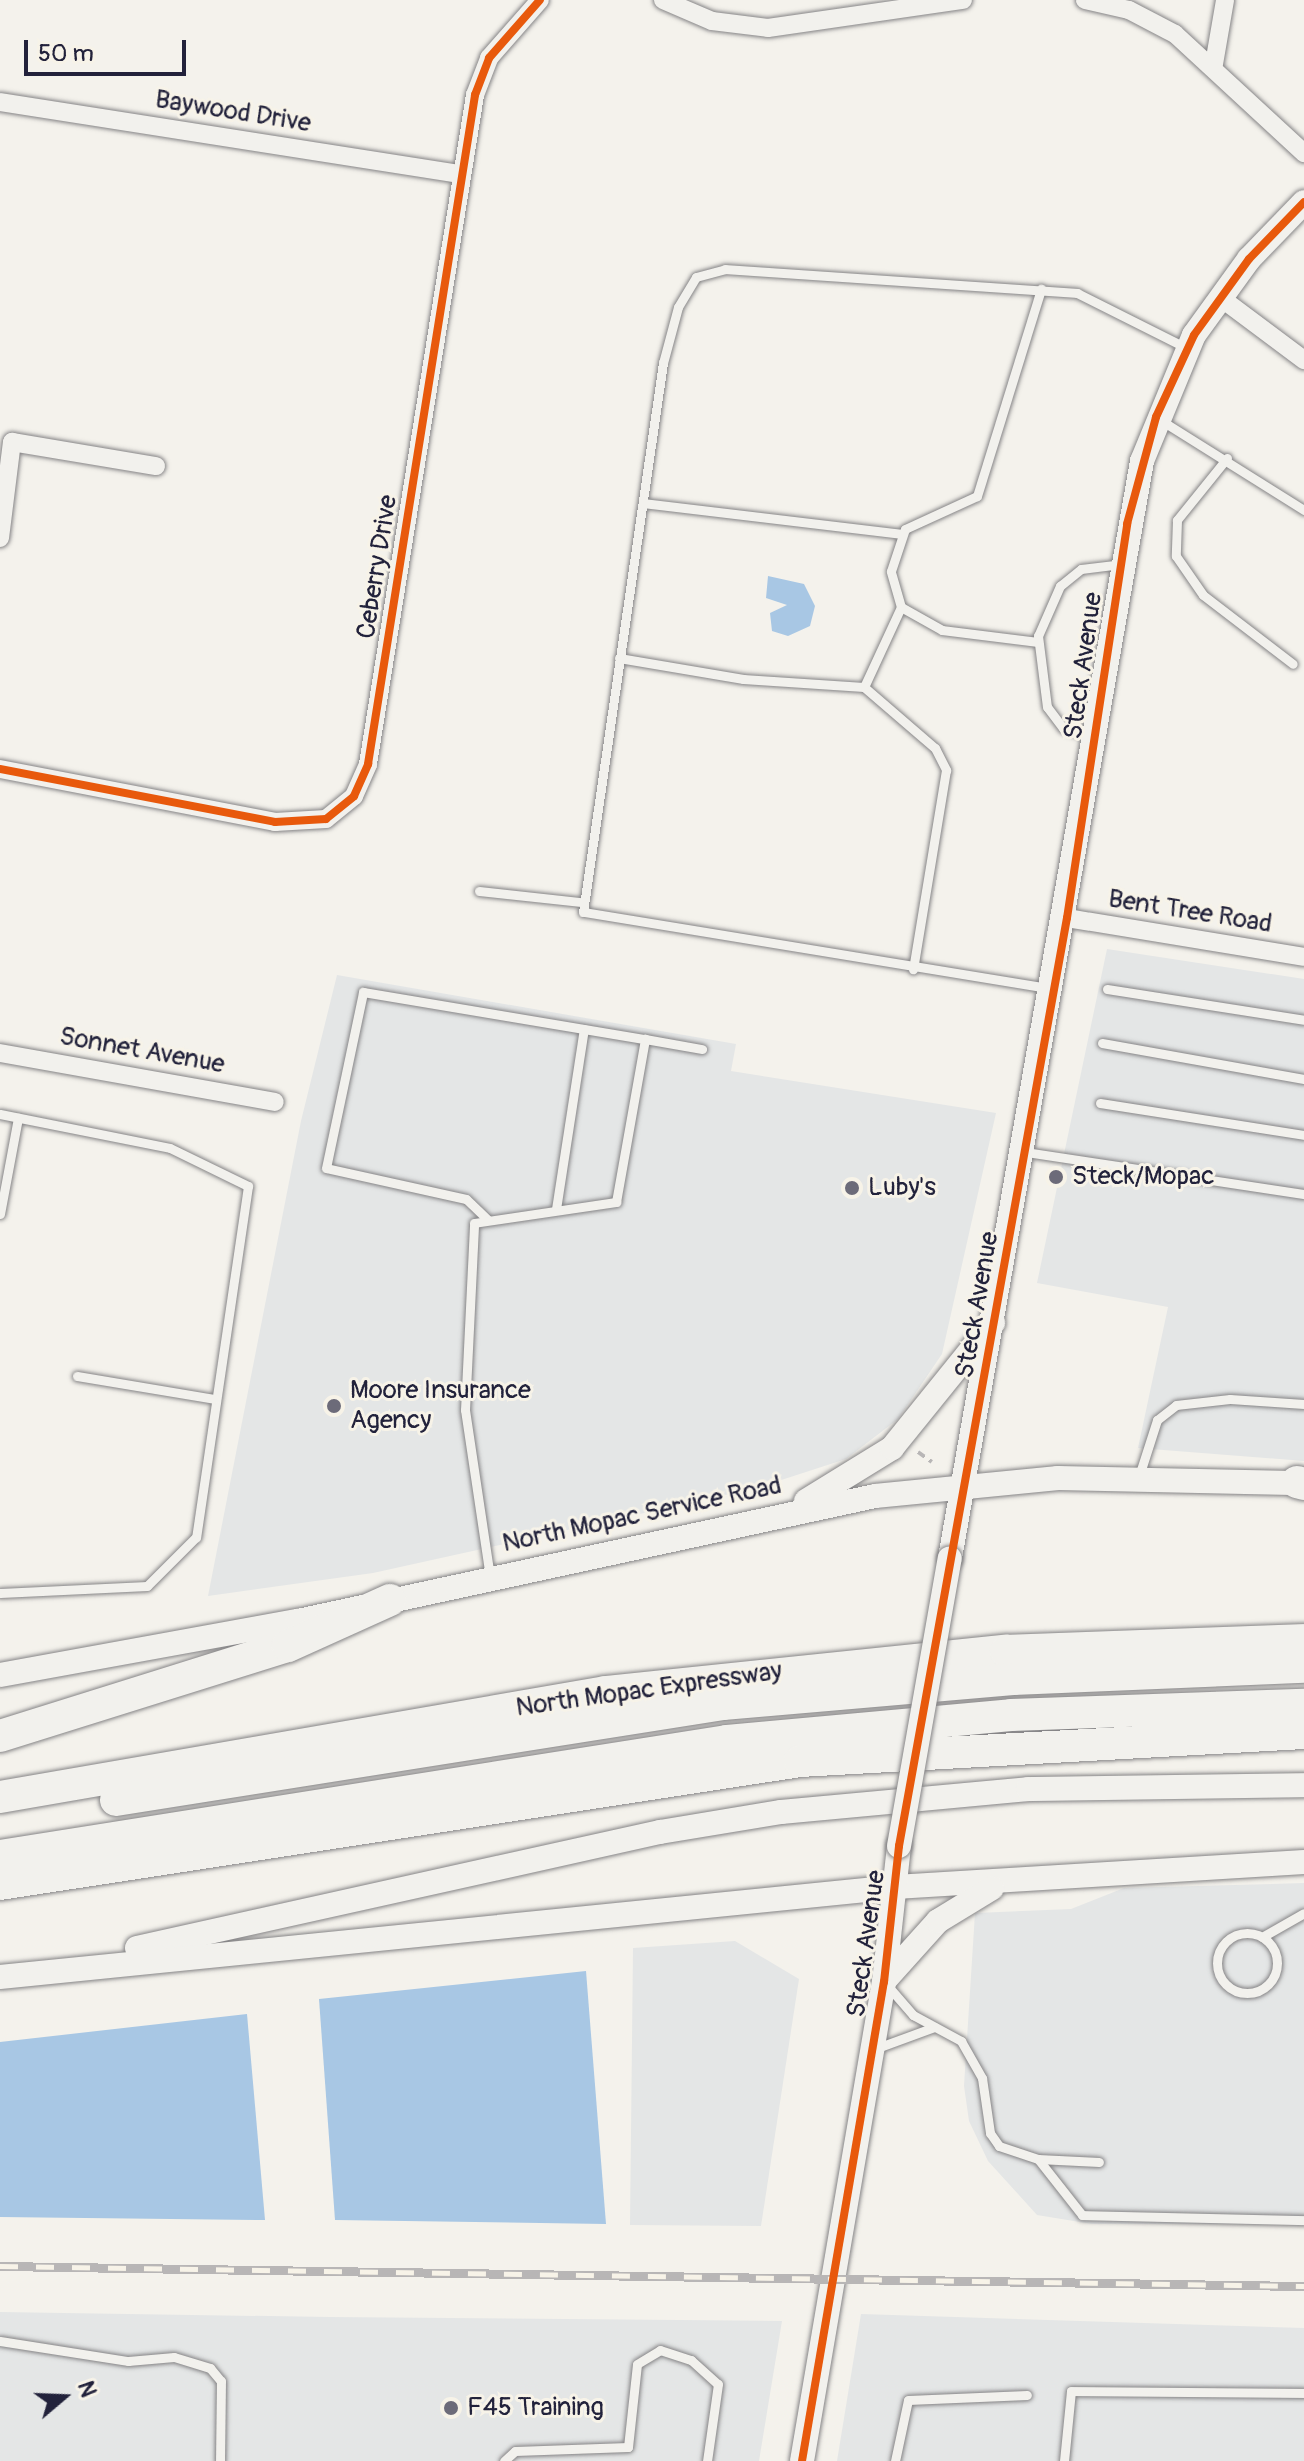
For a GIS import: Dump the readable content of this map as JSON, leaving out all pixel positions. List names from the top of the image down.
{
  "streets": {
    "highway": ["North Mopac Expressway"],
    "main road": ["Steck Avenue", "North Mopac Service Road"],
    "street": [
      "Baywood Drive",
      "Ceberry Drive",
      "Bent Tree Road",
      "Sonnet Avenue"
    ]
  },
  "crossings": [
    ["Baywood Drive", "Ceberry Drive"],
    ["Steck Avenue", "Bent Tree Road"],
    ["Steck Avenue", "North Mopac Service Road"]
  ],
  "places": [
    "Steck/Mopac",
    "Luby's",
    "Moore Insurance Agency",
    "F45 Training"
  ],
  "scale_bar": "50 m",
  "north": "right"
}
